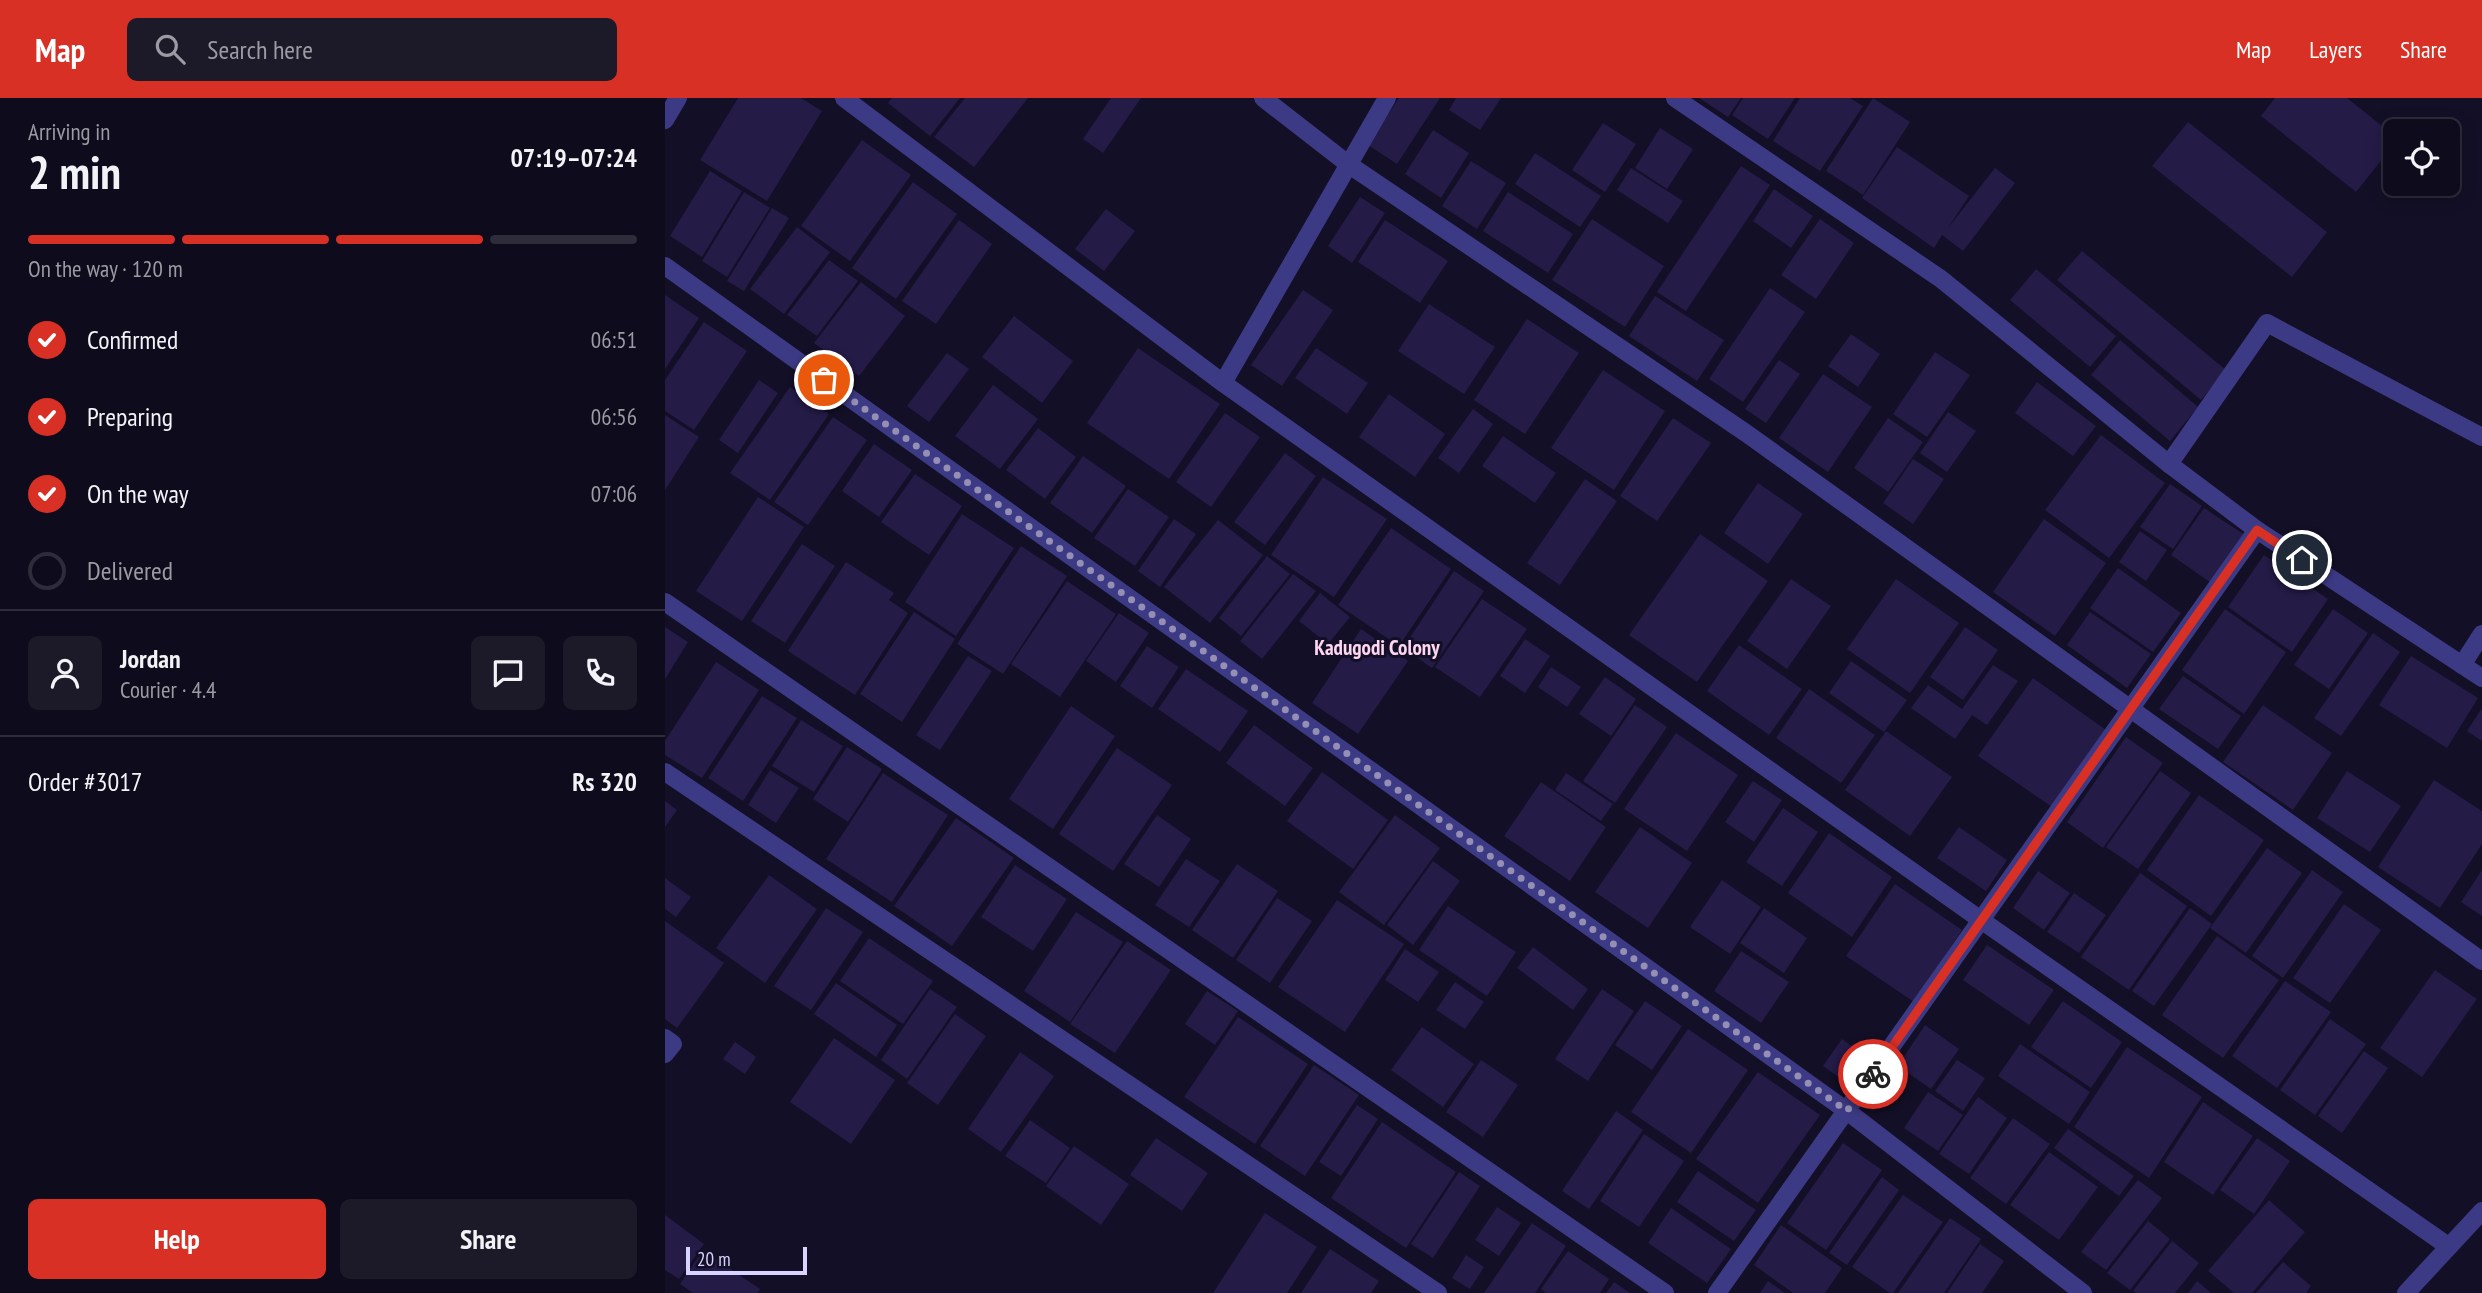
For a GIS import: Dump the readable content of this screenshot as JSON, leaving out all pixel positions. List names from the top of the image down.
{
  "districts": ["Kadugodi Colony"],
  "scale_bar": "20 m",
  "page": {
    "header": "Map",
    "search": "Search here",
    "nav": ["Map", "Layers", "Share"],
    "heading": ["2 min", "Arriving in", "07:19–07:24"],
    "panel": [
      "Jordan",
      "Courier · 4.4",
      "Order #3017",
      "Rs 320"
    ],
    "bar": "On the way · 120 m",
    "list": [
      ["Confirmed", "06:51"],
      ["Preparing", "06:56"],
      ["On the way", "07:06"],
      "Delivered"
    ],
    "buttons": ["Help", "Share"],
    "scale": "20 m"
  }
}
